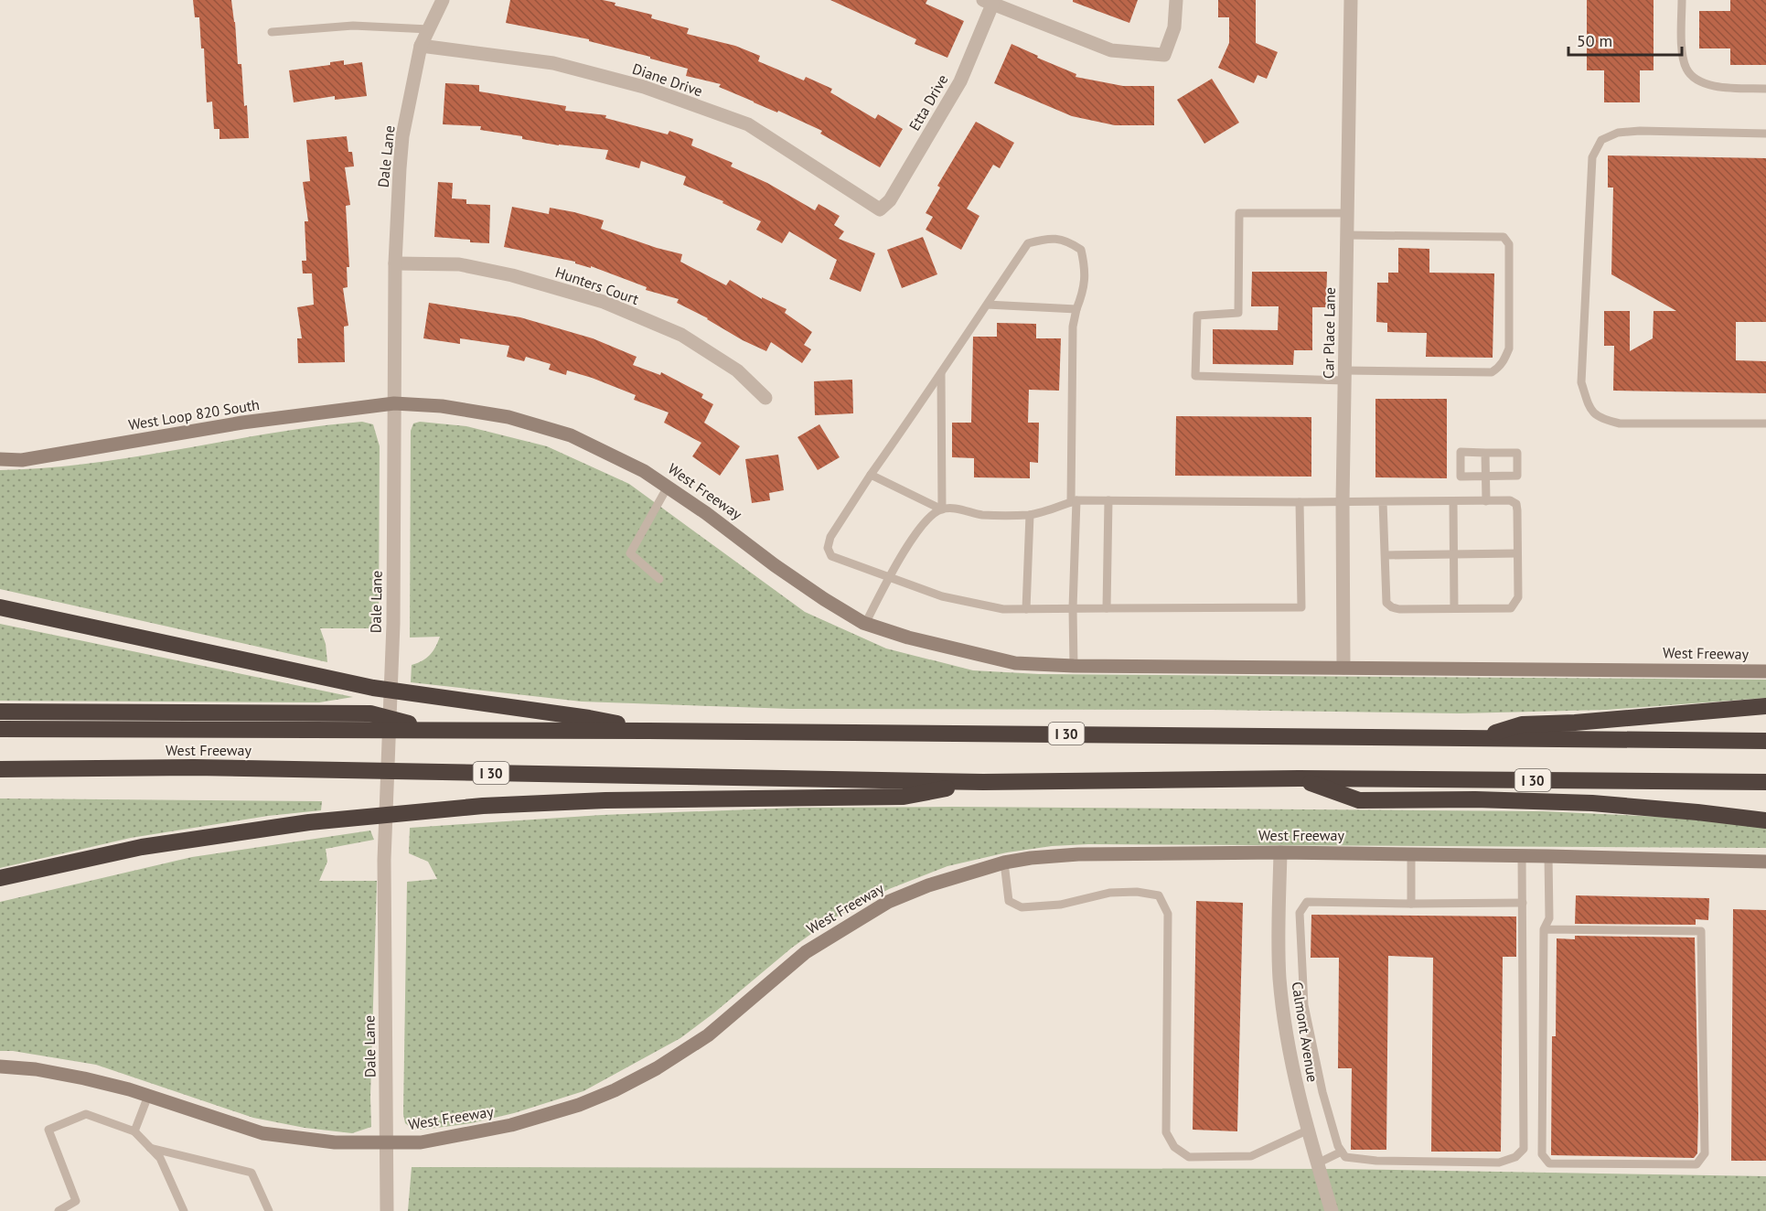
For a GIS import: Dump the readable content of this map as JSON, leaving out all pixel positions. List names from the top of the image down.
{
  "streets": {
    "highway": ["West Freeway", "I 30"],
    "main road": ["West Loop 820 South"],
    "street": [
      "Diane Drive",
      "Etta Drive",
      "Dale Lane",
      "Hunters Court",
      "Car Place Lane",
      "Calmont Avenue"
    ]
  },
  "crossings": [
    ["Diane Drive", "Etta Drive"],
    ["Diane Drive", "Dale Lane"],
    ["Dale Lane", "Hunters Court"],
    ["Dale Lane", "West Loop 820 South"],
    ["Dale Lane", "West Freeway"],
    ["Car Place Lane", "West Freeway"],
    ["West Loop 820 South", "West Freeway"],
    ["West Freeway", "Calmont Avenue"]
  ],
  "scale_bar": "50 m"
}
